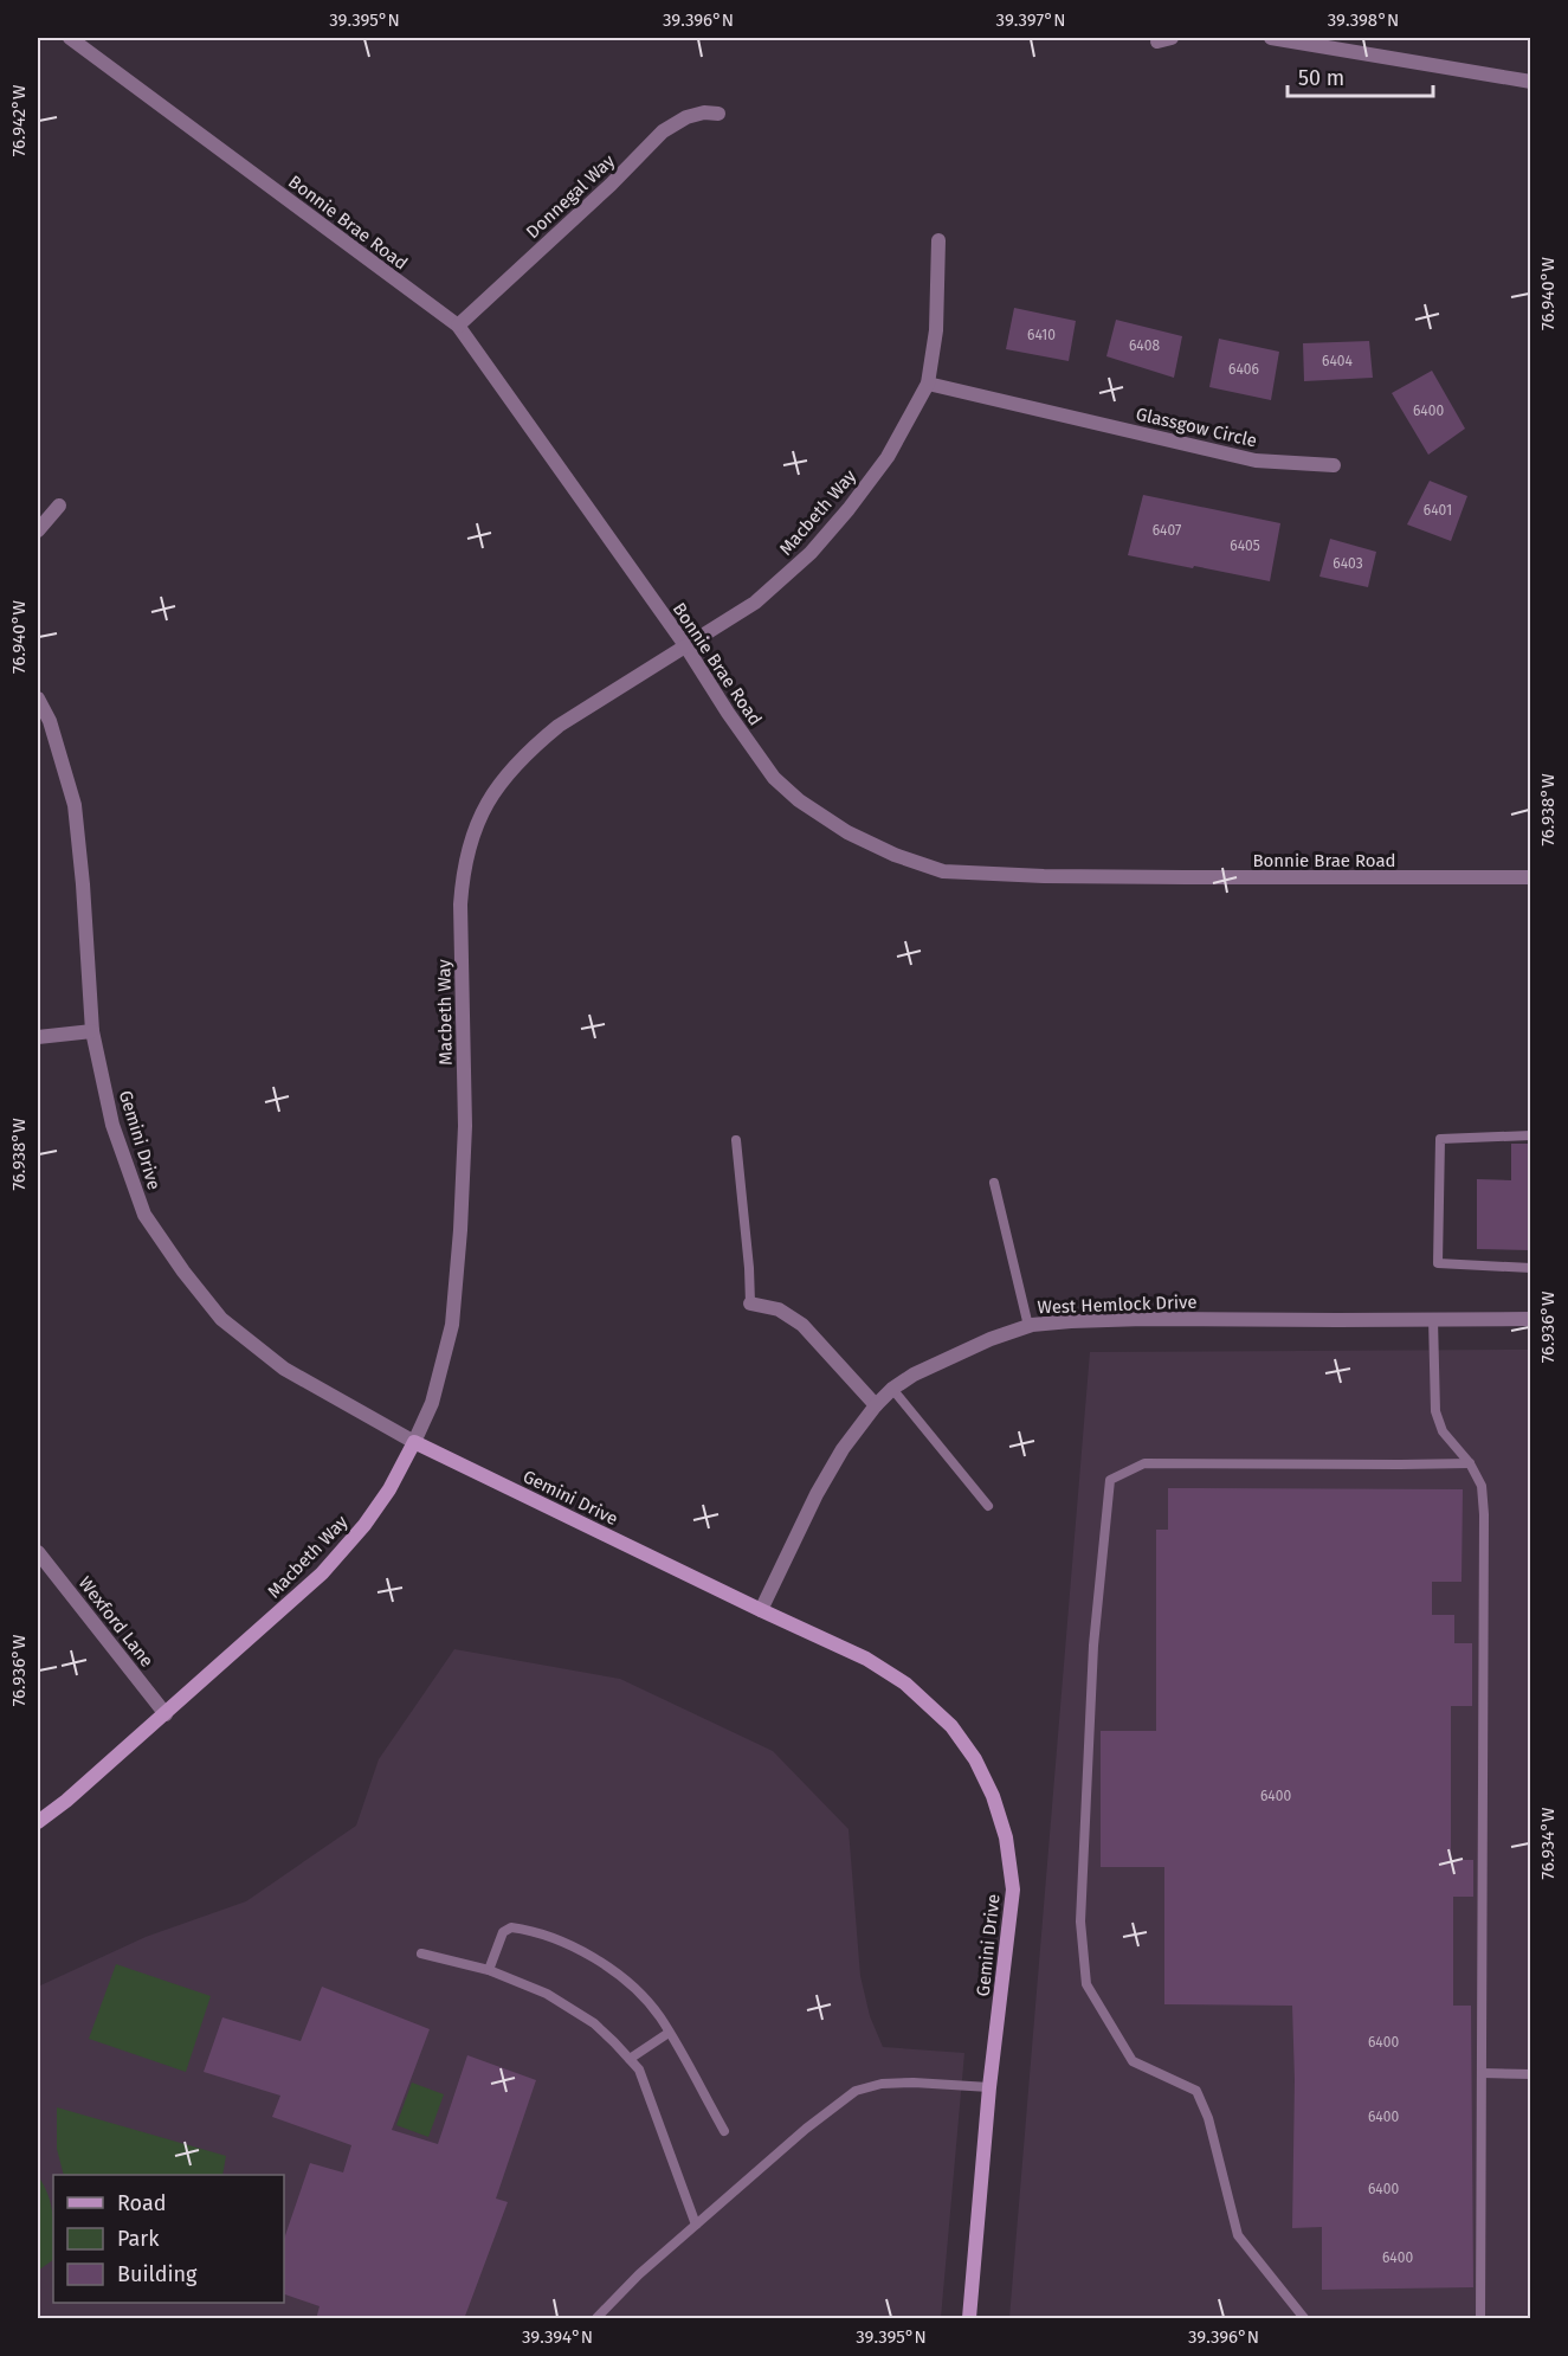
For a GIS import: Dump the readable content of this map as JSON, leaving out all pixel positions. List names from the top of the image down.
{
  "streets": {
    "street": [
      "Donnegal Way",
      "Bonnie Brae Road",
      "Glassgow Circle",
      "Macbeth Way",
      "Gemini Drive",
      "West Hemlock Drive",
      "Wexford Lane"
    ]
  },
  "crossings": [
    ["Donnegal Way", "Bonnie Brae Road"],
    ["Bonnie Brae Road", "Macbeth Way"],
    ["Glassgow Circle", "Macbeth Way"],
    ["Macbeth Way", "Gemini Drive"],
    ["Macbeth Way", "Wexford Lane"],
    ["Gemini Drive", "West Hemlock Drive"]
  ],
  "house_numbers": [
    "6410",
    "6408",
    "6404",
    "6406",
    "6400",
    "6401",
    "6407",
    "6405",
    "6403",
    "6400",
    "6400",
    "6400",
    "6400",
    "6400"
  ],
  "legend": ["Road", "Park", "Building"],
  "scale_bar": "50 m",
  "coordinates": [
    "39.395°N",
    "39.396°N",
    "39.397°N",
    "39.398°N",
    "76.942°W",
    "76.940°W",
    "76.938°W",
    "76.936°W",
    "76.934°W",
    "39.394°N"
  ]
}
